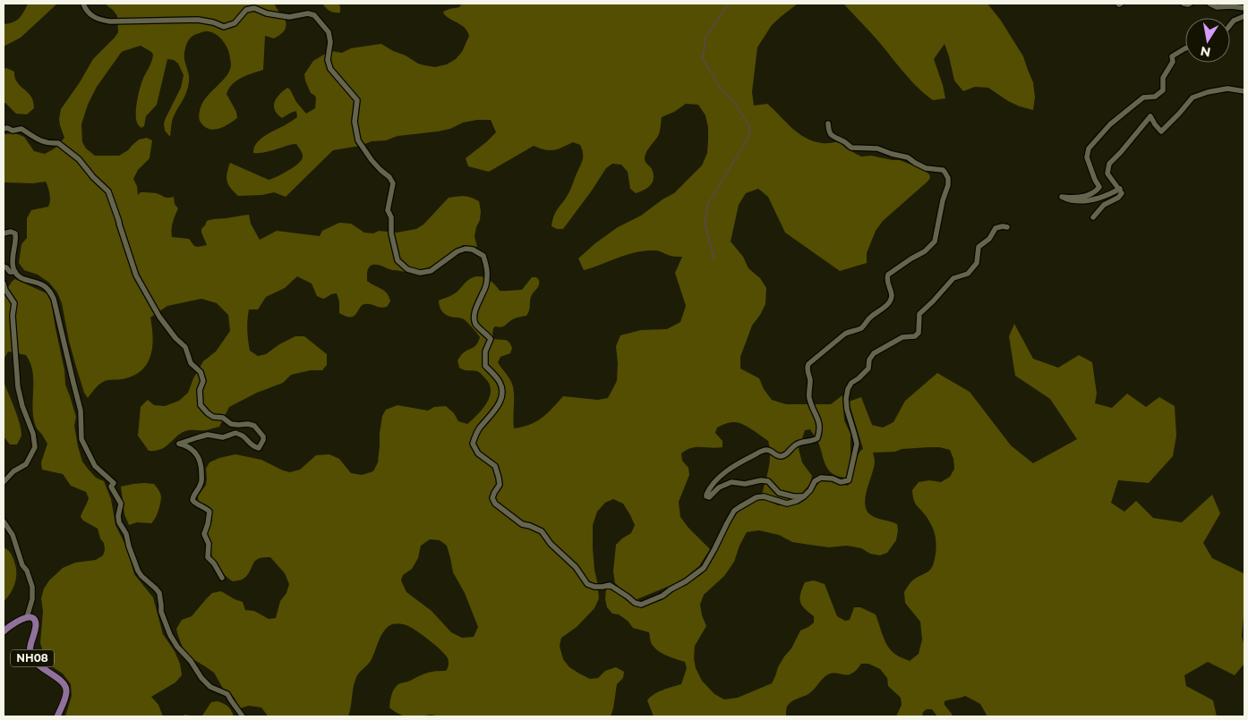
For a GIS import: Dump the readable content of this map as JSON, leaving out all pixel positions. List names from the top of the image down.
{
  "streets": {
    "main road": ["NH08"]
  },
  "north": "bottom"
}
